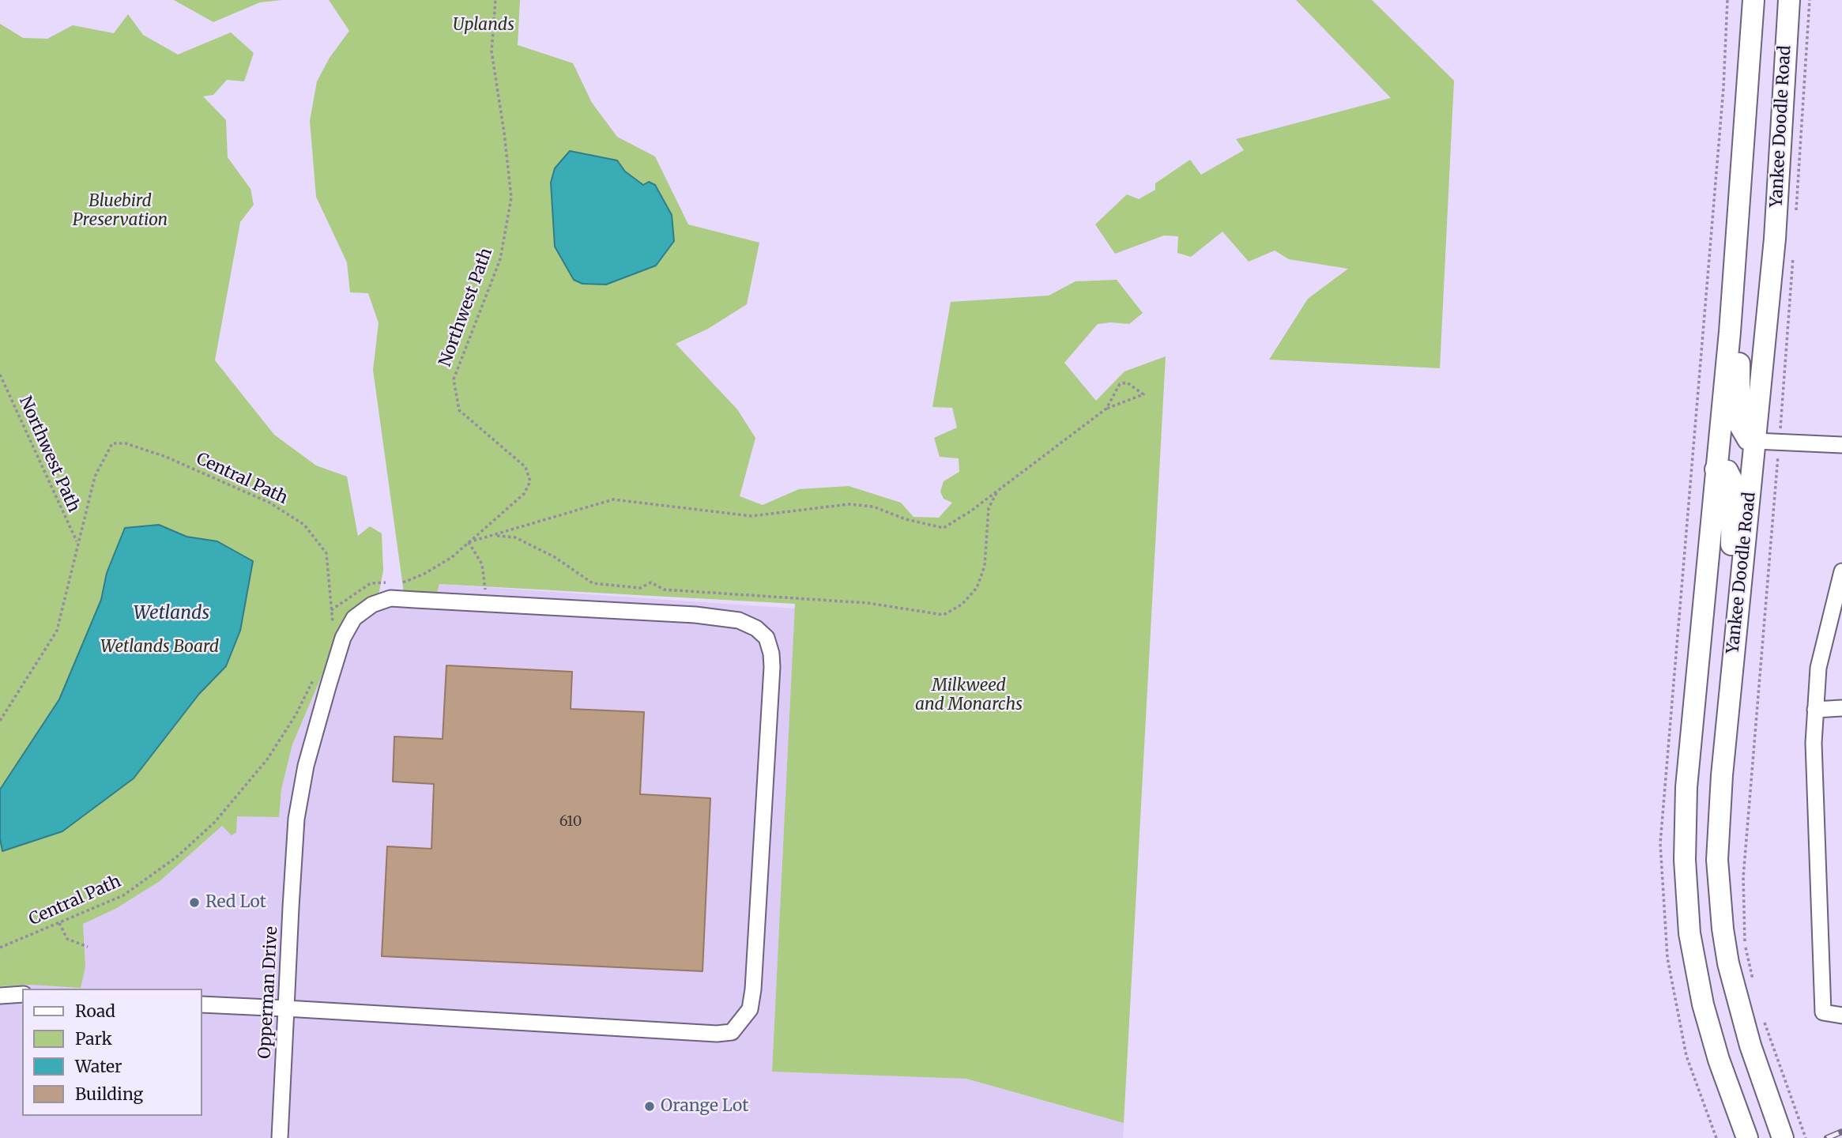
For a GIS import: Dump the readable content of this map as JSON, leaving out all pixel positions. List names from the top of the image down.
{
  "streets": {
    "main road": ["Yankee Doodle Road"],
    "street": ["Opperman Drive"],
    "path": ["Northwest Path", "Central Path"]
  },
  "crossings": [
    ["Northwest Path", "Central Path"]
  ],
  "water": ["Wetlands"],
  "parks": [
    "Uplands",
    "Bluebird Preservation",
    "Wetlands Board",
    "Milkweed and Monarchs"
  ],
  "places": ["Red Lot", "Orange Lot"],
  "house_numbers": ["610"],
  "legend": [
    "Road",
    "Park",
    "Water",
    "Building"
  ]
}
